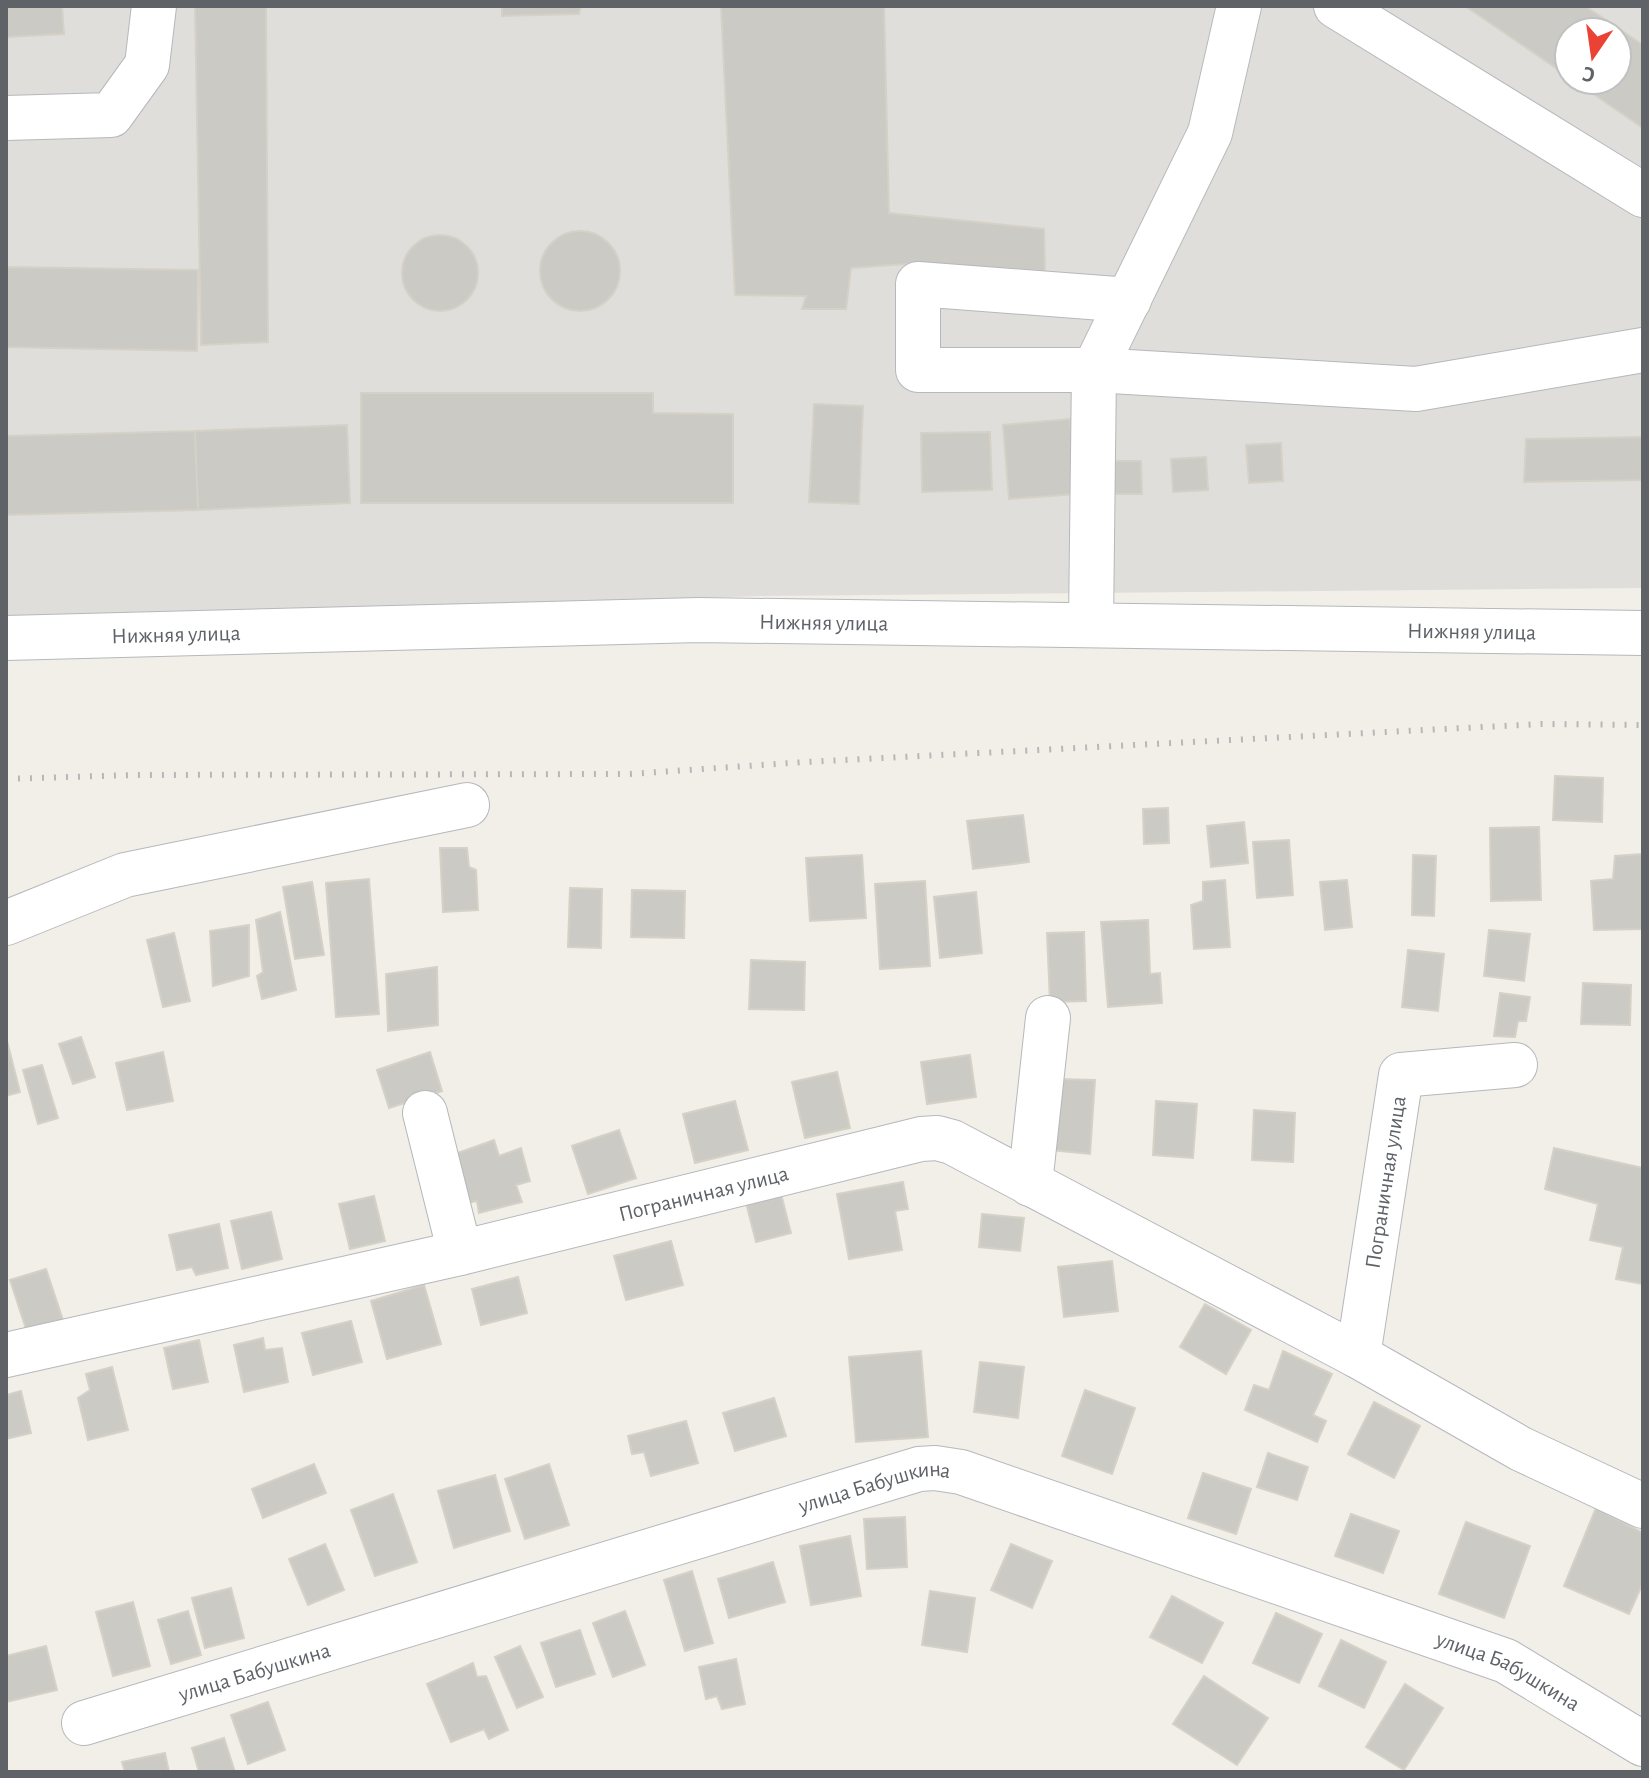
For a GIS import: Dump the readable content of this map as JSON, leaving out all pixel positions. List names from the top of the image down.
{
  "streets": {
    "street": ["Нижняя улица", "Пограничная улица", "улица Бабушкина"]
  },
  "north": "bottom"
}
